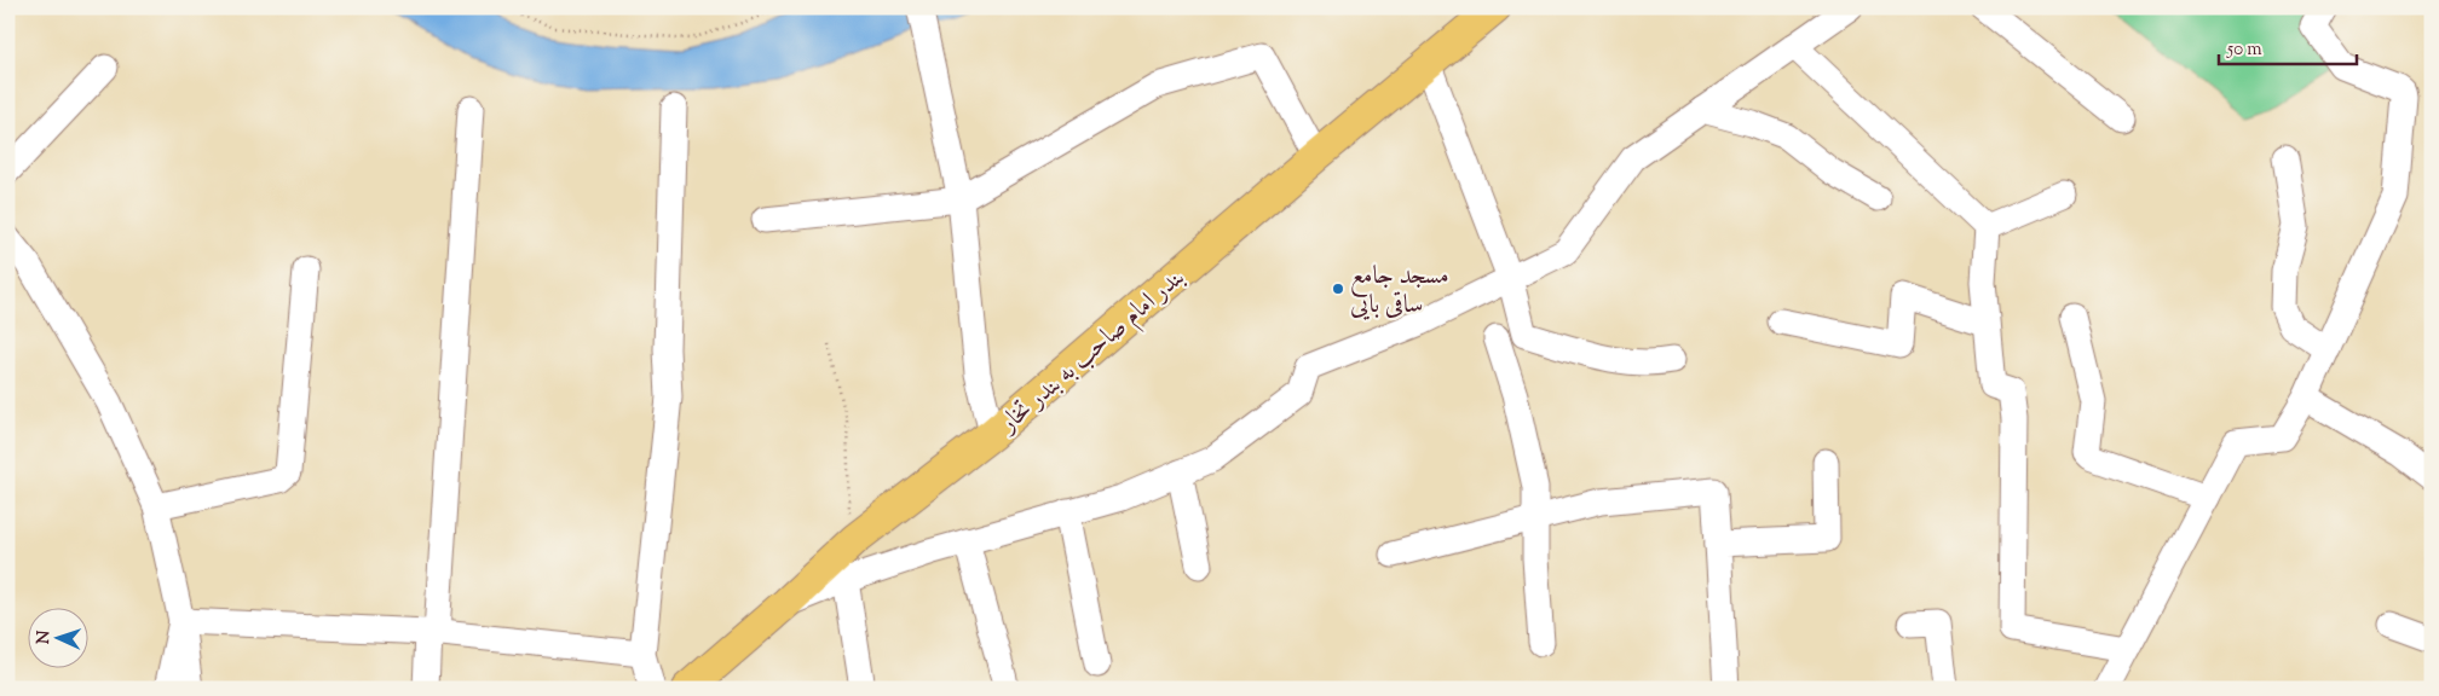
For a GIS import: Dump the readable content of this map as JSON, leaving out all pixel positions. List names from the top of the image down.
{
  "streets": {
    "main road": ["بندر امام صاحب به بندر تخار"]
  },
  "places": ["مسجد جامع ساقی بایی"],
  "scale_bar": "50 m",
  "north": "left"
}
